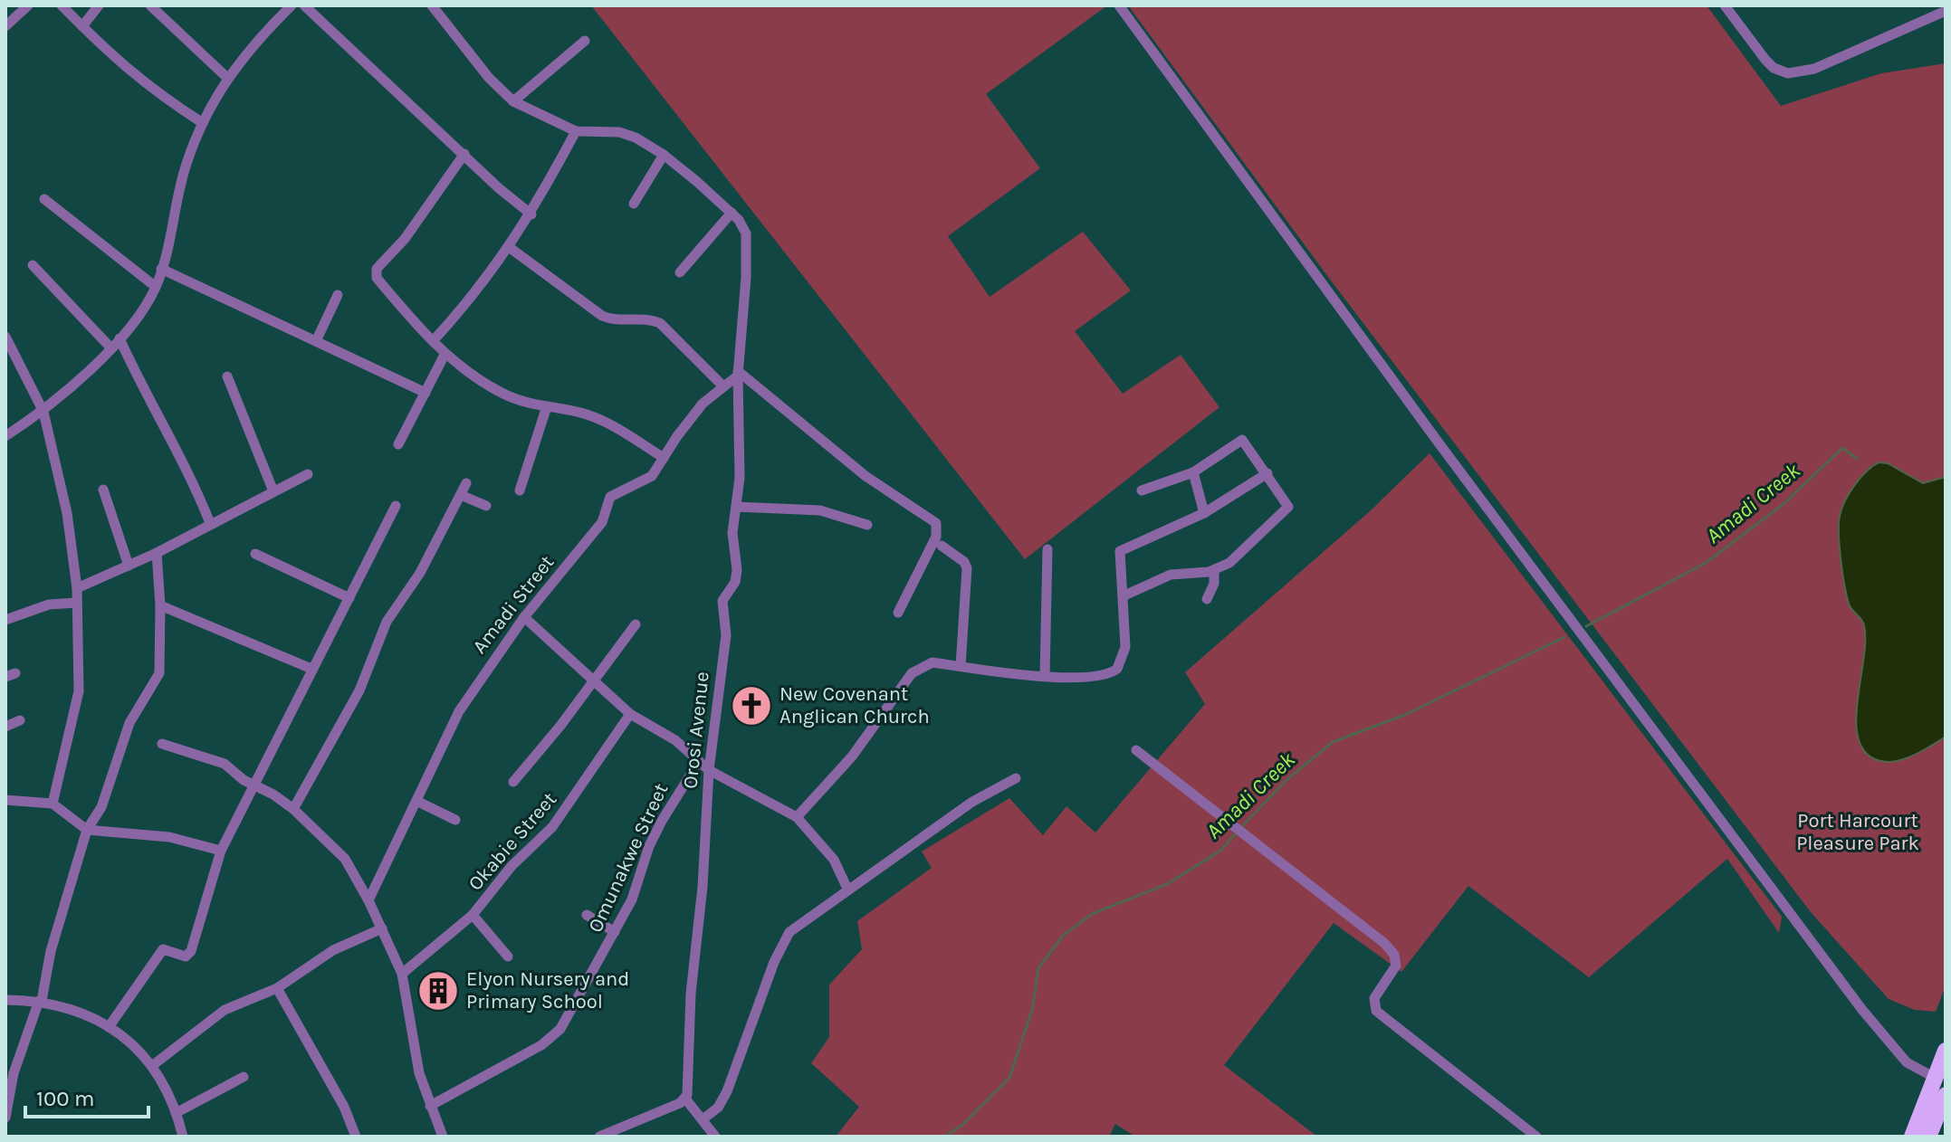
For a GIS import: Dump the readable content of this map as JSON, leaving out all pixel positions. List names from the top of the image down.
{
  "streets": {
    "street": [
      "Amadi Street",
      "Orosi Avenue",
      "Okabie Street",
      "Omunakwe Street"
    ]
  },
  "crossings": [
    ["Amadi Street", "Orosi Avenue"]
  ],
  "water": ["Amadi Creek"],
  "parks": ["Port Harcourt Pleasure Park"],
  "places": {
    "church": ["New Covenant Anglican Church"],
    "building": ["Elyon Nursery and Primary School"]
  },
  "scale_bar": "100 m"
}
